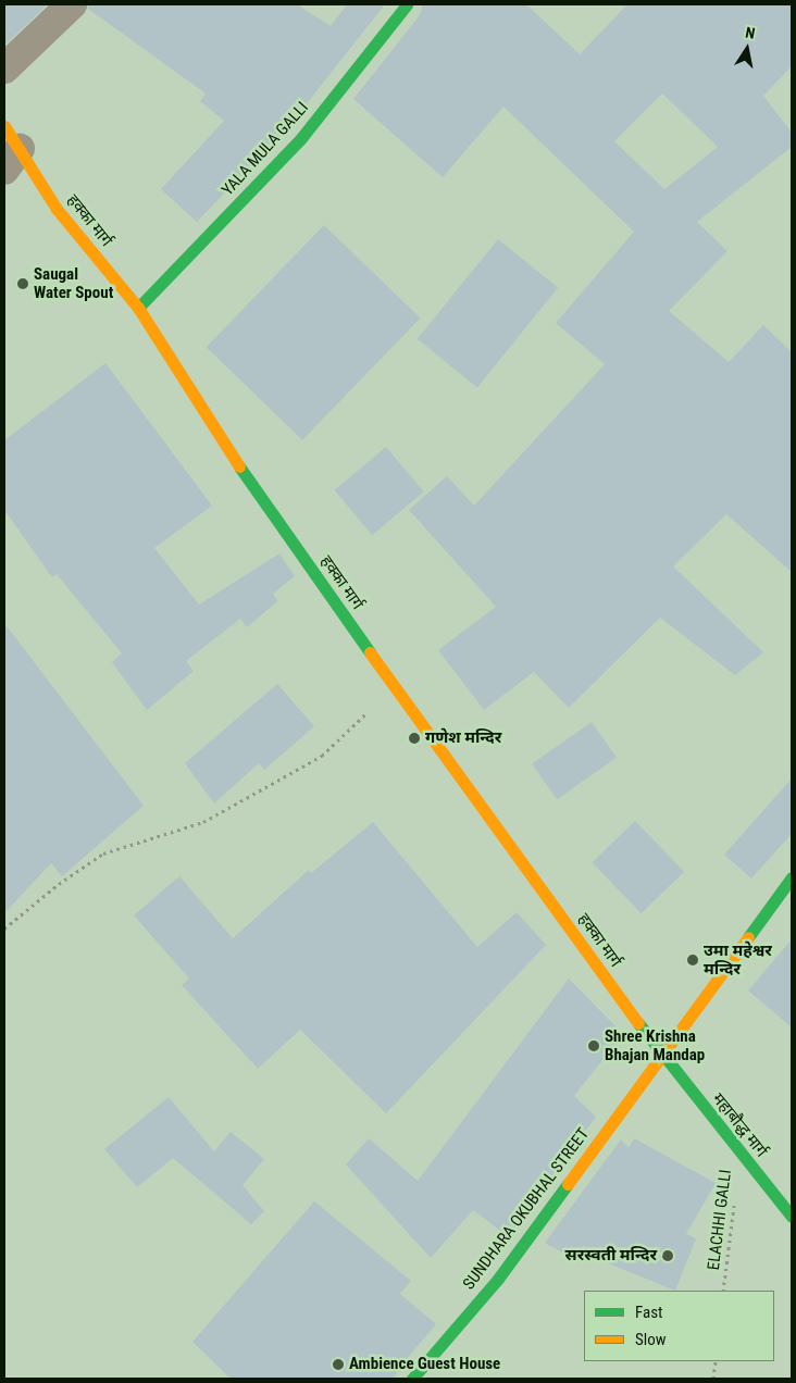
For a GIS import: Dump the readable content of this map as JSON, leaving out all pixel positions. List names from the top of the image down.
{
  "streets": {
    "main road": [
      "YALA MULA GALLI",
      "हक्का मार्ग",
      "महाबौद्ध मार्ग",
      "SUNDHARA OKUBHAL STREET"
    ],
    "path": ["ELACHHI GALLI"]
  },
  "crossings": [
    ["YALA MULA GALLI", "हक्का मार्ग"],
    ["हक्का मार्ग", "महाबौद्ध मार्ग"],
    ["हक्का मार्ग", "SUNDHARA OKUBHAL STREET"],
    ["महाबौद्ध मार्ग", "SUNDHARA OKUBHAL STREET"],
    ["महाबौद्ध मार्ग", "ELACHHI GALLI"]
  ],
  "places": [
    "Saugal Water Spout",
    "गणेश मन्दिर",
    "उमा महेश्वर मन्दिर",
    "Shree Krishna Bhajan Mandap",
    "सरस्वती मन्दिर",
    "Ambience Guest House"
  ],
  "legend": ["Fast", "Slow"],
  "north": "top"
}
